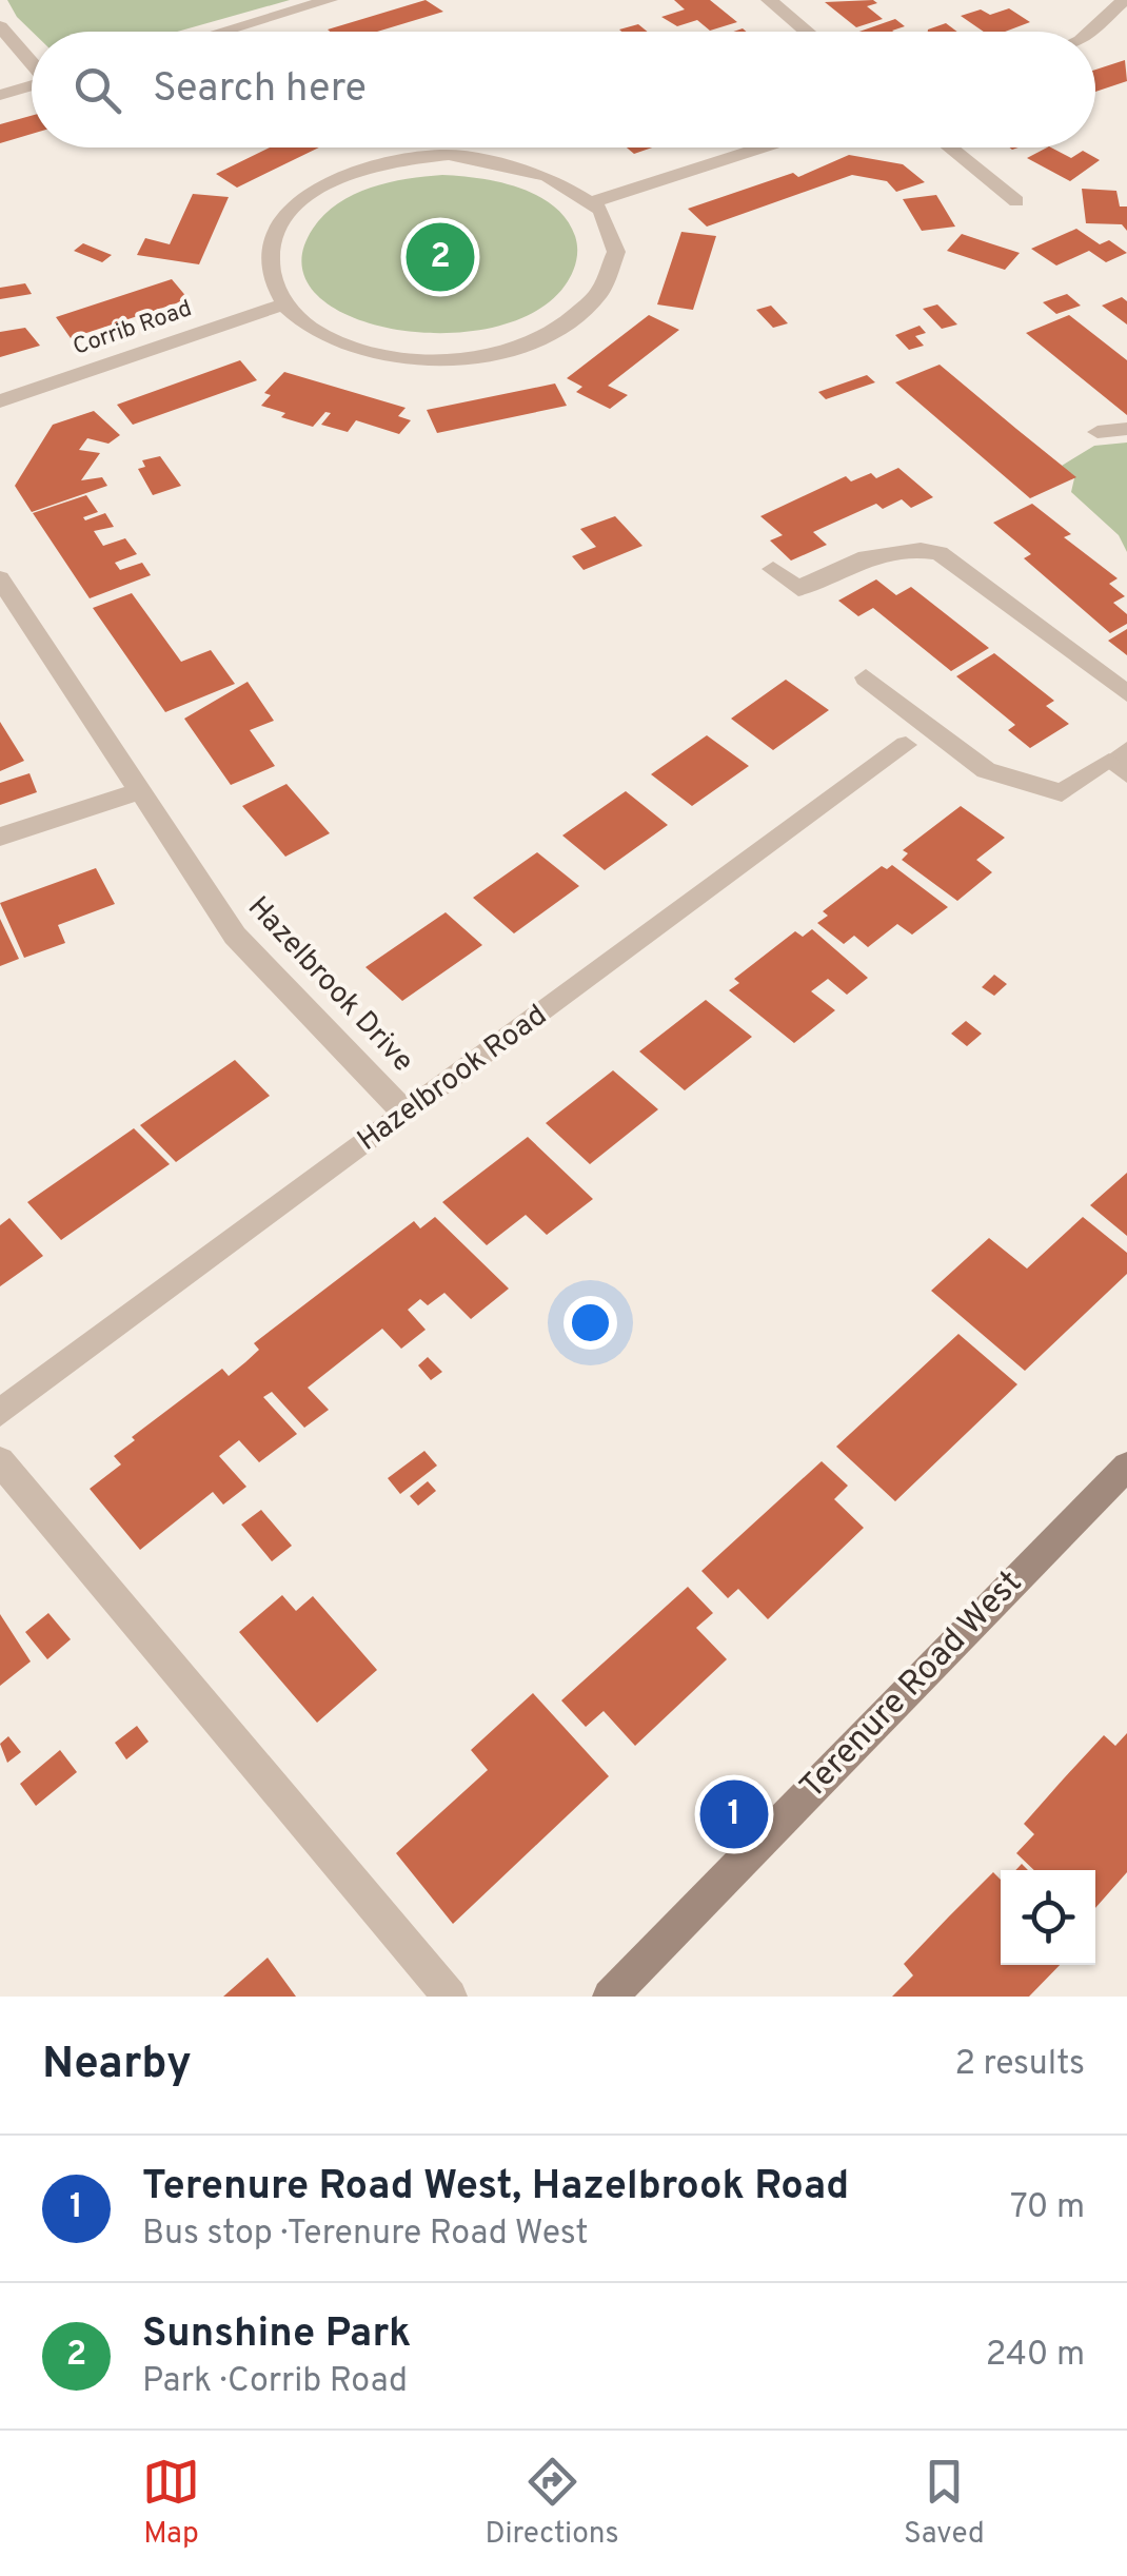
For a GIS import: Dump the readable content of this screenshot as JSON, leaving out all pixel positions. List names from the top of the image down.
{
  "streets": {
    "main road": ["Terenure Road West"],
    "street": ["Corrib Road", "Hazelbrook Drive", "Hazelbrook Road"]
  },
  "crossings": [
    ["Hazelbrook Drive", "Hazelbrook Road"]
  ],
  "page": {
    "search": "Search here",
    "pins": ["2", "1"],
    "heading": ["Nearby", "2 results"],
    "list": [
      {
        "mark": "1",
        "name": "Terenure Road West, Hazelbrook Road",
        "note": "Bus stop · Terenure Road West",
        "value": "70 m"
      },
      {
        "mark": "2",
        "name": "Sunshine Park",
        "note": "Park · Corrib Road",
        "value": "240 m"
      }
    ],
    "nav": ["Map", "Directions", "Saved"]
  }
}
